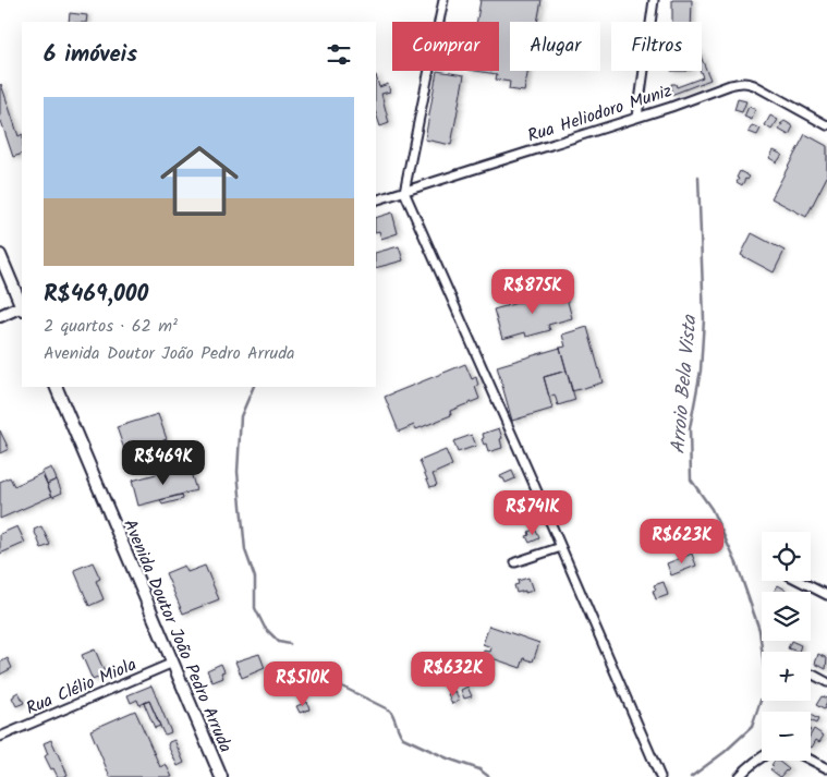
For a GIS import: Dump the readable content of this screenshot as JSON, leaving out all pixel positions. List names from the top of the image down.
{
  "streets": {
    "main road": ["Avenida Doutor João Pedro Arruda"],
    "street": ["Rua Heliodoro Muniz", "Rua Clélio Miola"]
  },
  "crossings": [
    ["Avenida Doutor João Pedro Arruda", "Rua Clélio Miola"]
  ],
  "water": ["Arroio Bela Vista"],
  "page": {
    "chip": ["Comprar", "Alugar", "Filtros"],
    "heading": "6 imóveis",
    "list": [
      {
        "name": "R$469,000",
        "note": "2 quartos · 62 m² · Avenida Doutor João Pedro Arruda"
      }
    ],
    "price": [
      "R$875K",
      "R$469K",
      "R$741K",
      "R$623K",
      "R$632K",
      "R$510K"
    ],
    "map_buttons": ["+", "−"]
  }
}
